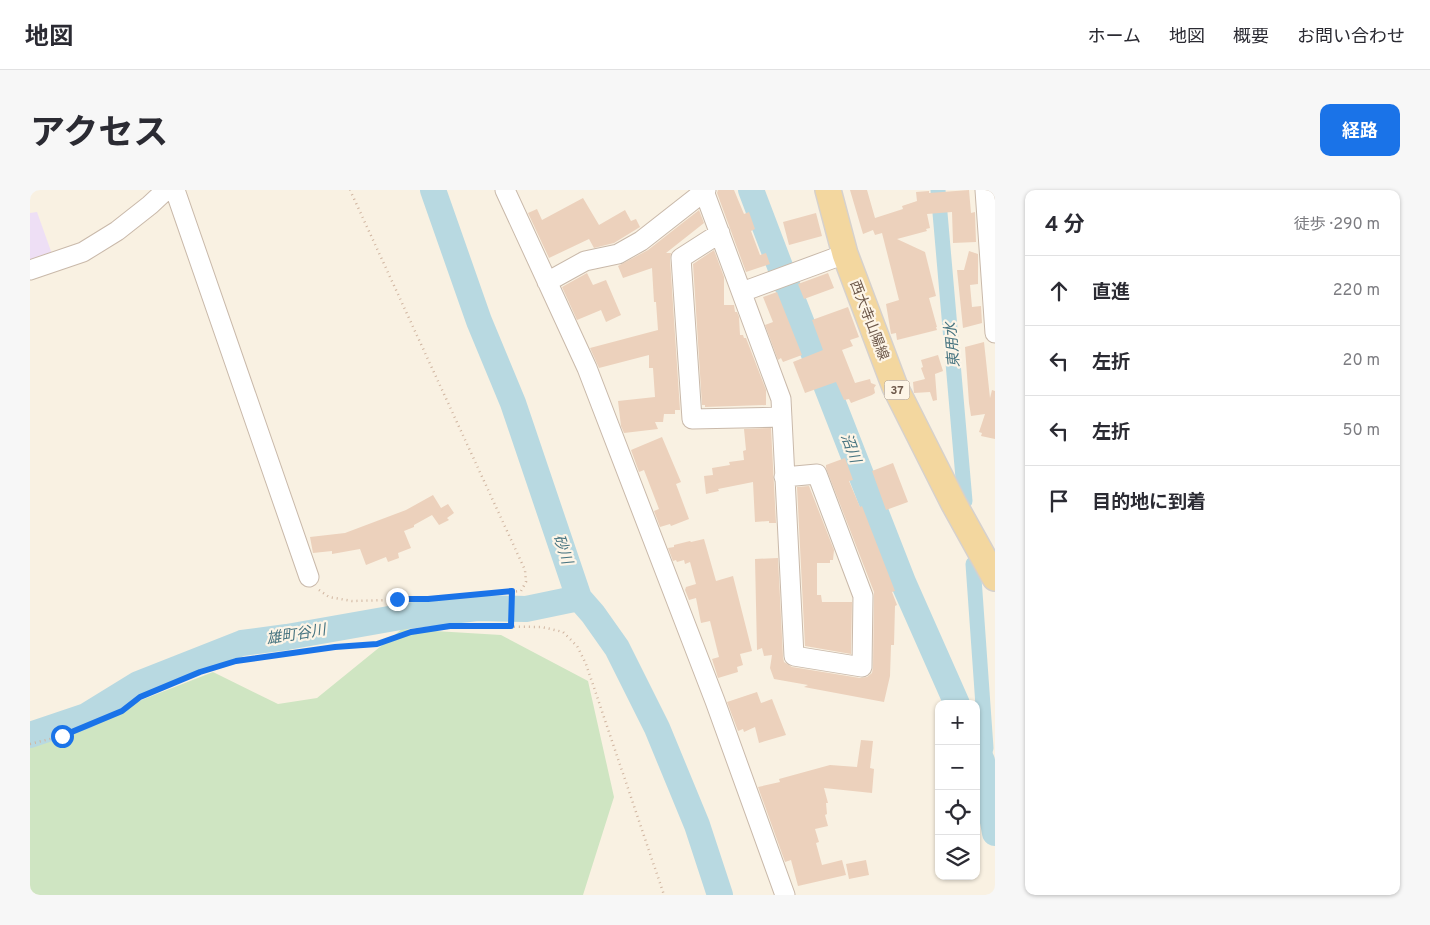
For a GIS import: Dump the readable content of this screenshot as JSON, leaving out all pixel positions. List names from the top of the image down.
{
  "streets": {
    "main road": ["西大寺山陽線", "37"]
  },
  "water": [
    "東用水",
    "沼川",
    "砂川",
    "雄町谷川"
  ],
  "page": {
    "header": "地図",
    "nav": [
      "ホーム",
      "地図",
      "概要",
      "お問い合わせ"
    ],
    "title": "アクセス",
    "buttons": "経路",
    "heading": ["4 分", "徒歩 · 290 m"],
    "list": [
      ["直進", "220 m"],
      ["左折", "20 m"],
      ["左折", "50 m"],
      "目的地に到着"
    ],
    "map_buttons": ["+", "−"]
  }
}
